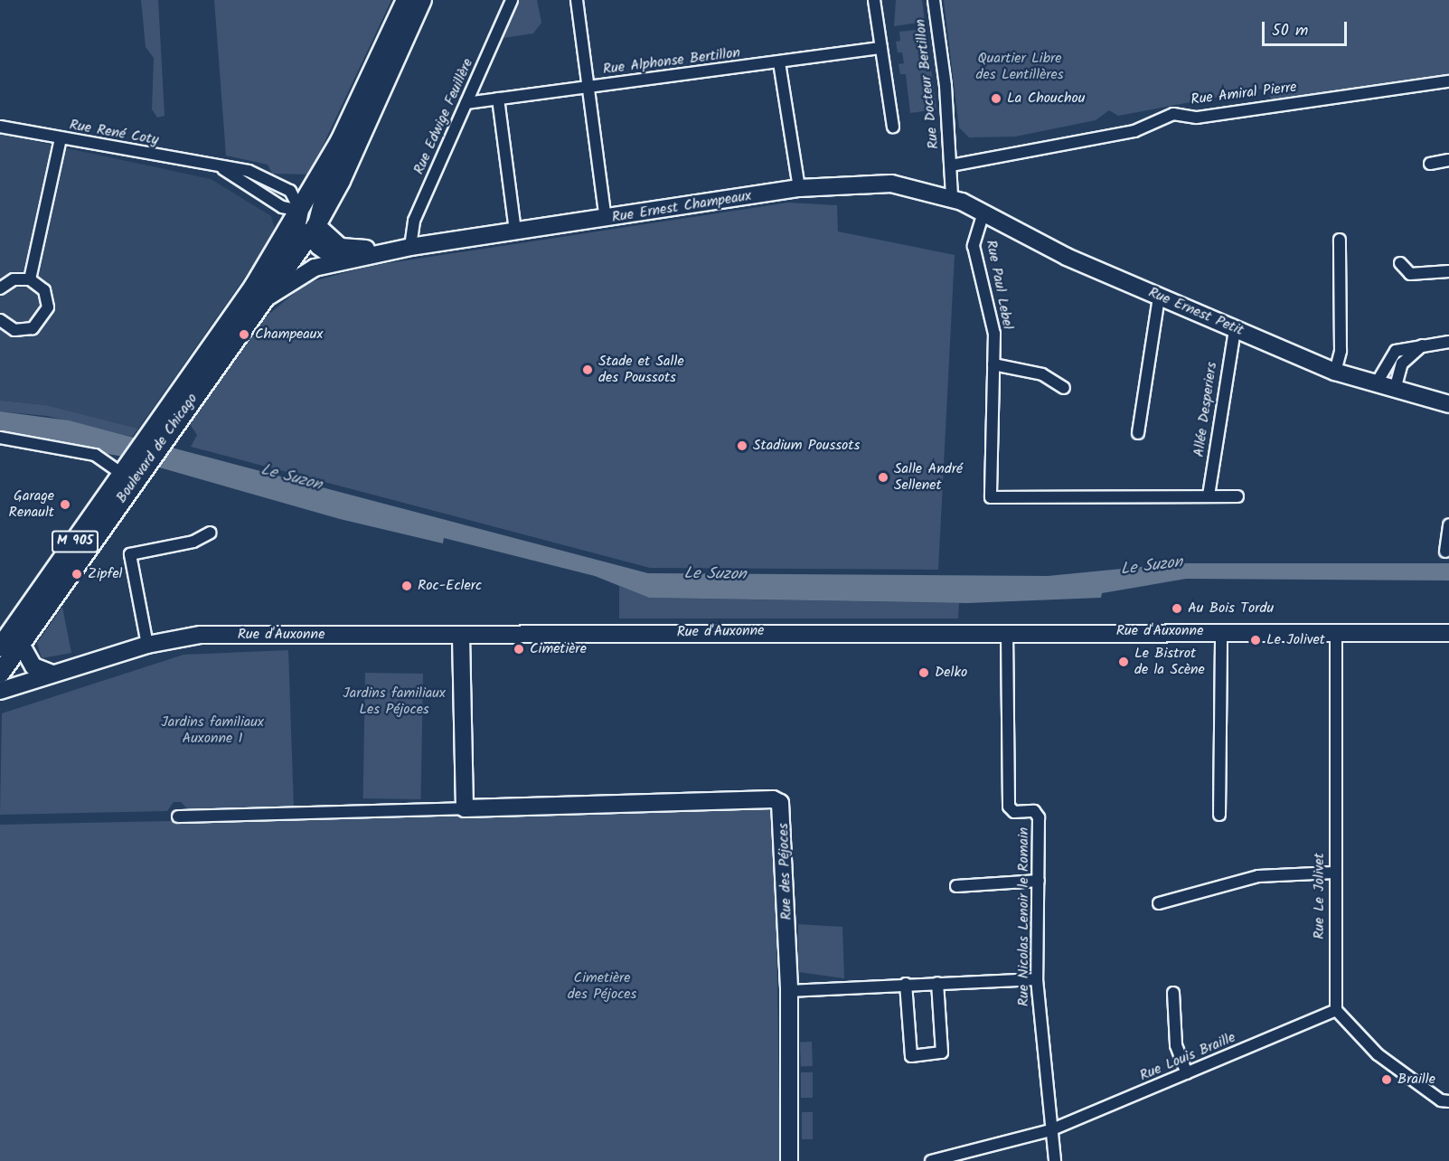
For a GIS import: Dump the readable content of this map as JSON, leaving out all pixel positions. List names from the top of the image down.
{
  "streets": {
    "main road": ["Boulevard de Chicago", "M 905"],
    "street": [
      "Rue Alphonse Bertillon",
      "Rue Docteur Bertillon",
      "Rue Amiral Pierre",
      "Rue Edwige Feuillère",
      "Rue René Coty",
      "Rue Ernest Champeaux",
      "Rue Paul Lebel",
      "Rue Ernest Petit",
      "Allée Desperiers",
      "Rue d'Auxonne",
      "Rue des Péjoces",
      "Rue Le Jolivet",
      "Rue Nicolas Lenoir le Romain",
      "Rue Louis Braille"
    ]
  },
  "crossings": [
    ["Rue Alphonse Bertillon", "Rue Edwige Feuillère"],
    ["Rue Docteur Bertillon", "Rue Amiral Pierre"],
    ["Rue Docteur Bertillon", "Rue Ernest Champeaux"],
    ["Rue Docteur Bertillon", "Rue Ernest Petit"],
    ["Rue Edwige Feuillère", "Rue Ernest Champeaux"],
    ["Rue René Coty", "Boulevard de Chicago"],
    ["Rue Ernest Champeaux", "Rue Ernest Petit"],
    ["Rue Ernest Champeaux", "Boulevard de Chicago"],
    ["Rue Paul Lebel", "Rue Ernest Petit"],
    ["Rue Paul Lebel", "Allée Desperiers"],
    ["Rue Ernest Petit", "Allée Desperiers"],
    ["Rue d'Auxonne", "Rue Le Jolivet"],
    ["Rue d'Auxonne", "Rue Nicolas Lenoir le Romain"],
    ["Rue Le Jolivet", "Rue Louis Braille"],
    ["Rue Nicolas Lenoir le Romain", "Rue Louis Braille"]
  ],
  "water": ["Le Suzon"],
  "parks": [
    "Quartier Libre des Lentillères",
    "Jardins familiaux Les Péjoces",
    "Jardins familiaux Auxonne 1",
    "Cimetière des Péjoces"
  ],
  "places": [
    "La Chouchou",
    "Champeaux",
    "Stade et Salle des Poussots",
    "Stadium Poussots",
    "Salle André Sellenet",
    "Garage Renault",
    "Zipfel",
    "Roc-Eclerc",
    "Au Bois Tordu",
    "Le Jolivet",
    "Cimetière",
    "Le Bistrot de la Scène",
    "Delko",
    "Braille"
  ],
  "scale_bar": "50 m"
}
